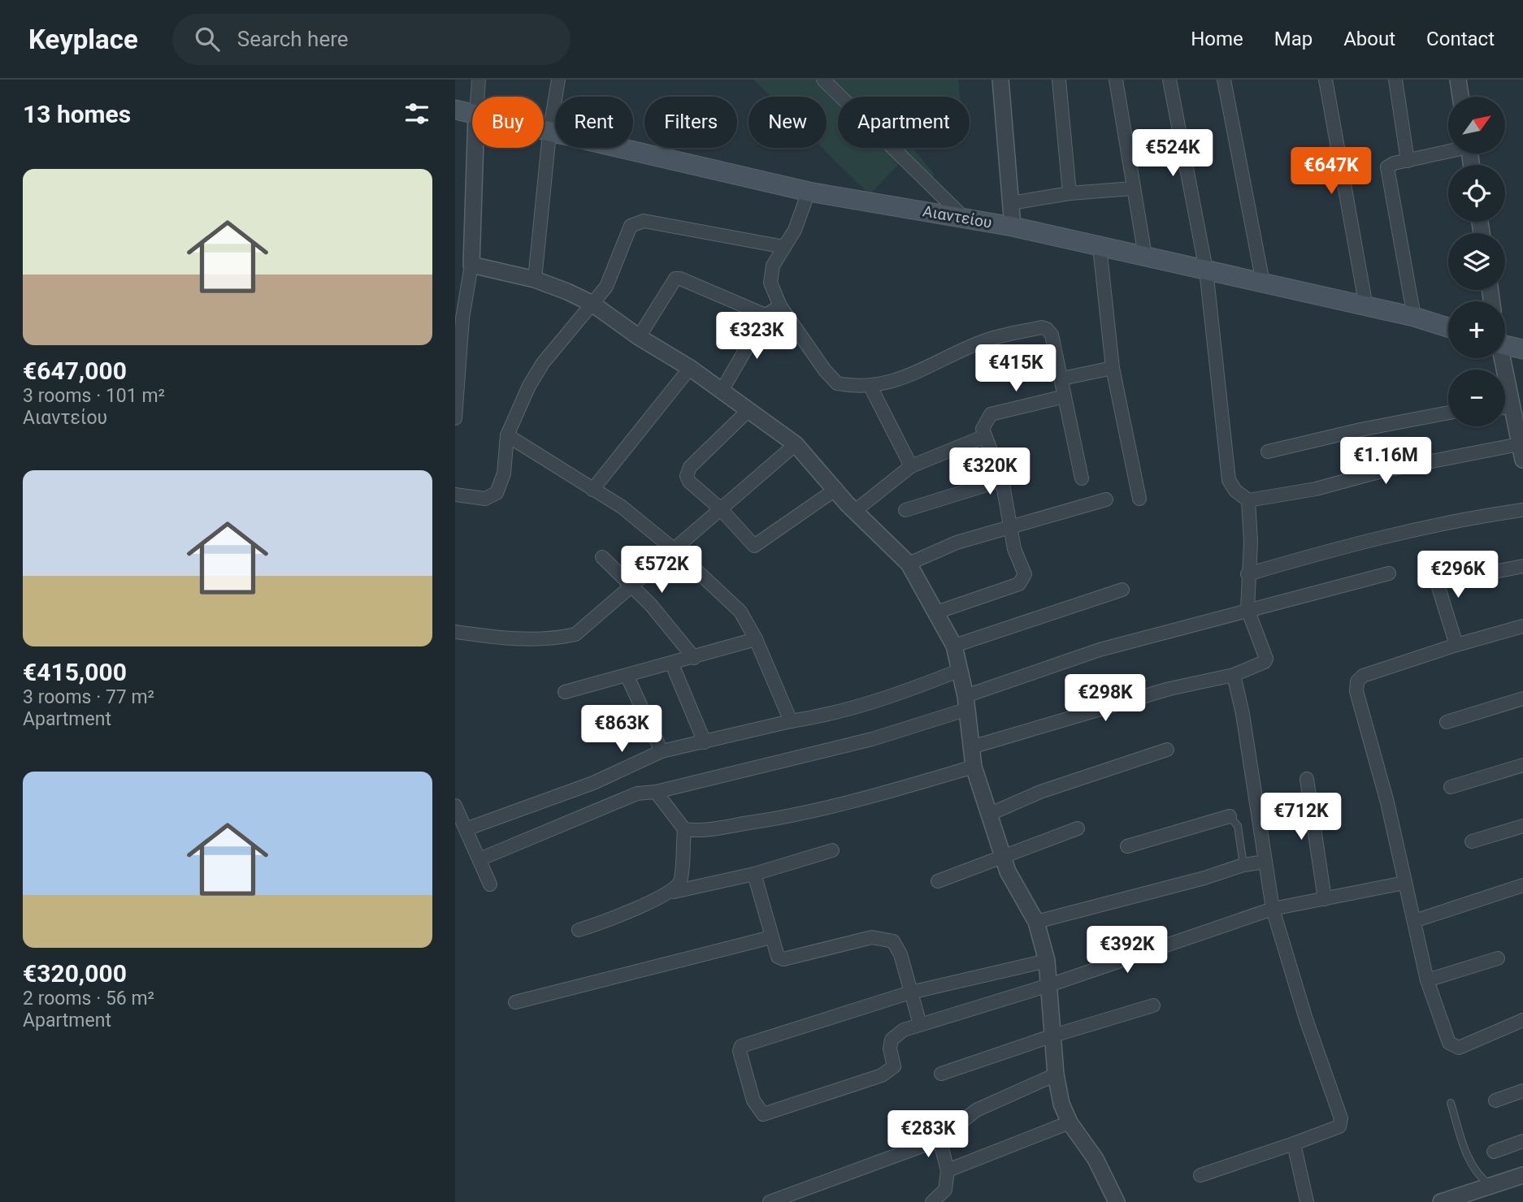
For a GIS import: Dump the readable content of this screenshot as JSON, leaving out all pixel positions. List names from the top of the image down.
{
  "streets": {
    "main road": ["Αιαντείου"]
  },
  "north": "top right",
  "page": {
    "header": "Keyplace",
    "search": "Search here",
    "nav": [
      "Home",
      "Map",
      "About",
      "Contact"
    ],
    "heading": "13 homes",
    "map_buttons": ["+", "−"],
    "chip": [
      "Buy",
      "Rent",
      "Filters",
      "New",
      "Apartment"
    ],
    "price": [
      "€524K",
      "€647K",
      "€323K",
      "€415K",
      "€1.16M",
      "€320K",
      "€572K",
      "€296K",
      "€298K",
      "€863K",
      "€712K",
      "€392K",
      "€283K"
    ],
    "list": [
      {
        "name": "€647,000",
        "note": "3 rooms · 101 m² · Αιαντείου"
      },
      {
        "name": "€415,000",
        "note": "3 rooms · 77 m² · Apartment"
      },
      {
        "name": "€320,000",
        "note": "2 rooms · 56 m² · Apartment"
      }
    ]
  }
}
